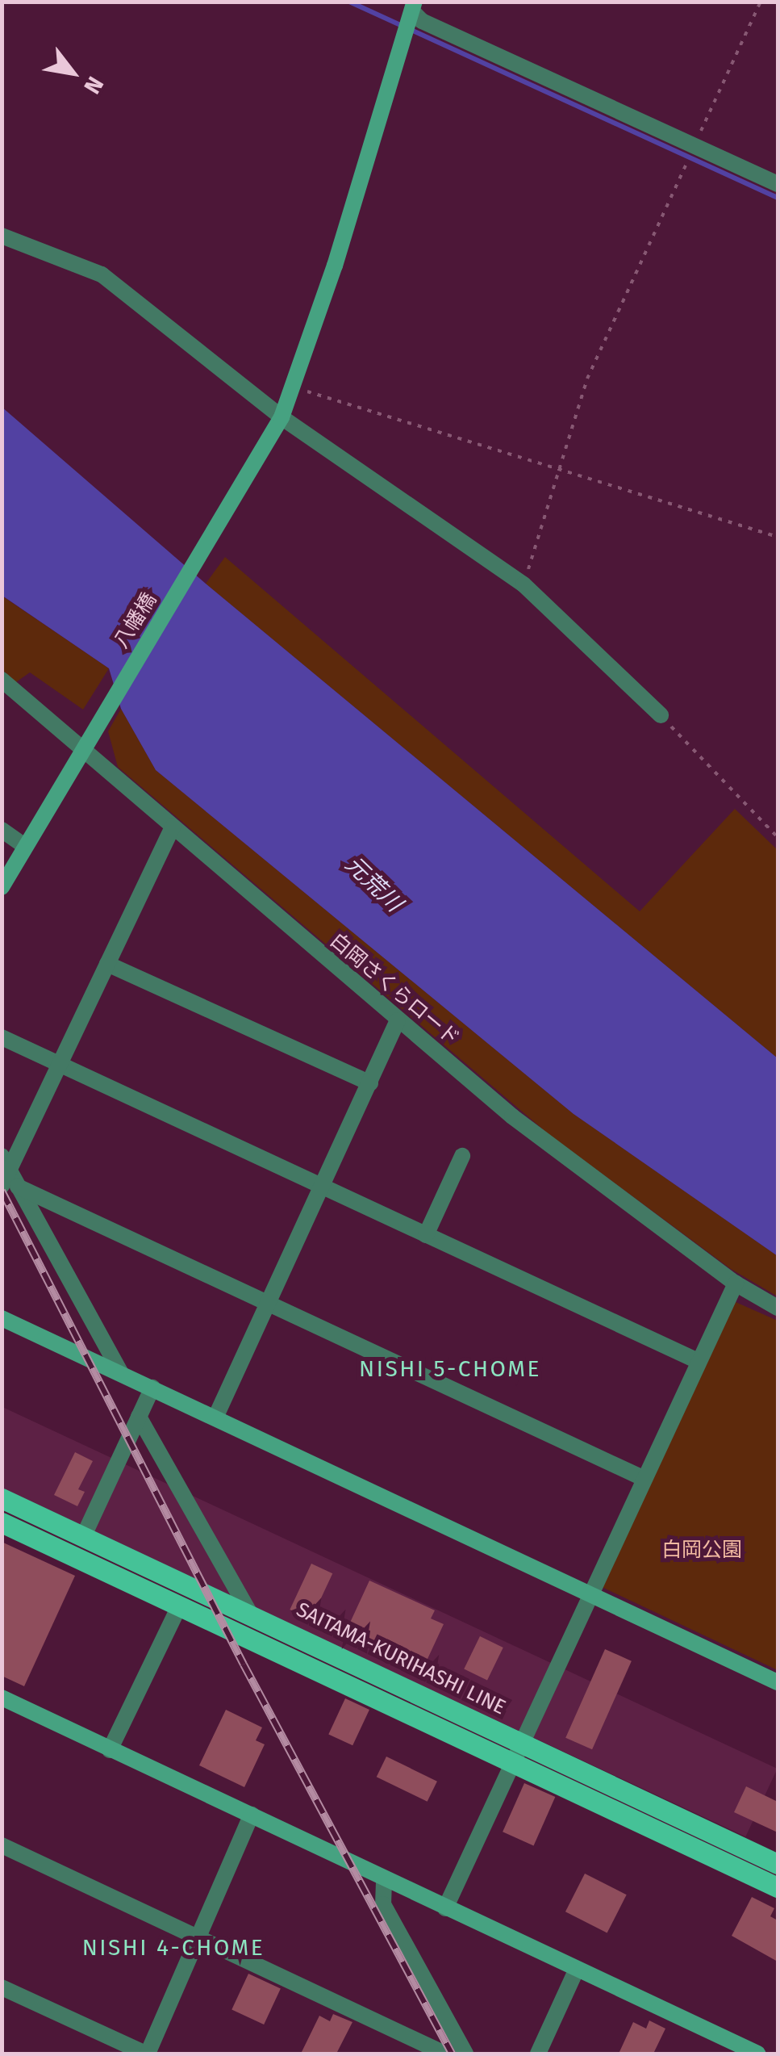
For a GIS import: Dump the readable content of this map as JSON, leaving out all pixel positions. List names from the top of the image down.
{
  "streets": {
    "main road": ["SAITAMA-KURIHASHI LINE"],
    "street": ["八幡橋", "白岡さくらロード"]
  },
  "crossings": [
    ["八幡橋", "白岡さくらロード"]
  ],
  "districts": ["NISHI 5-CHOME", "NISHI 4-CHOME"],
  "water": ["元荒川"],
  "parks": ["白岡公園"],
  "north": "bottom right"
}
